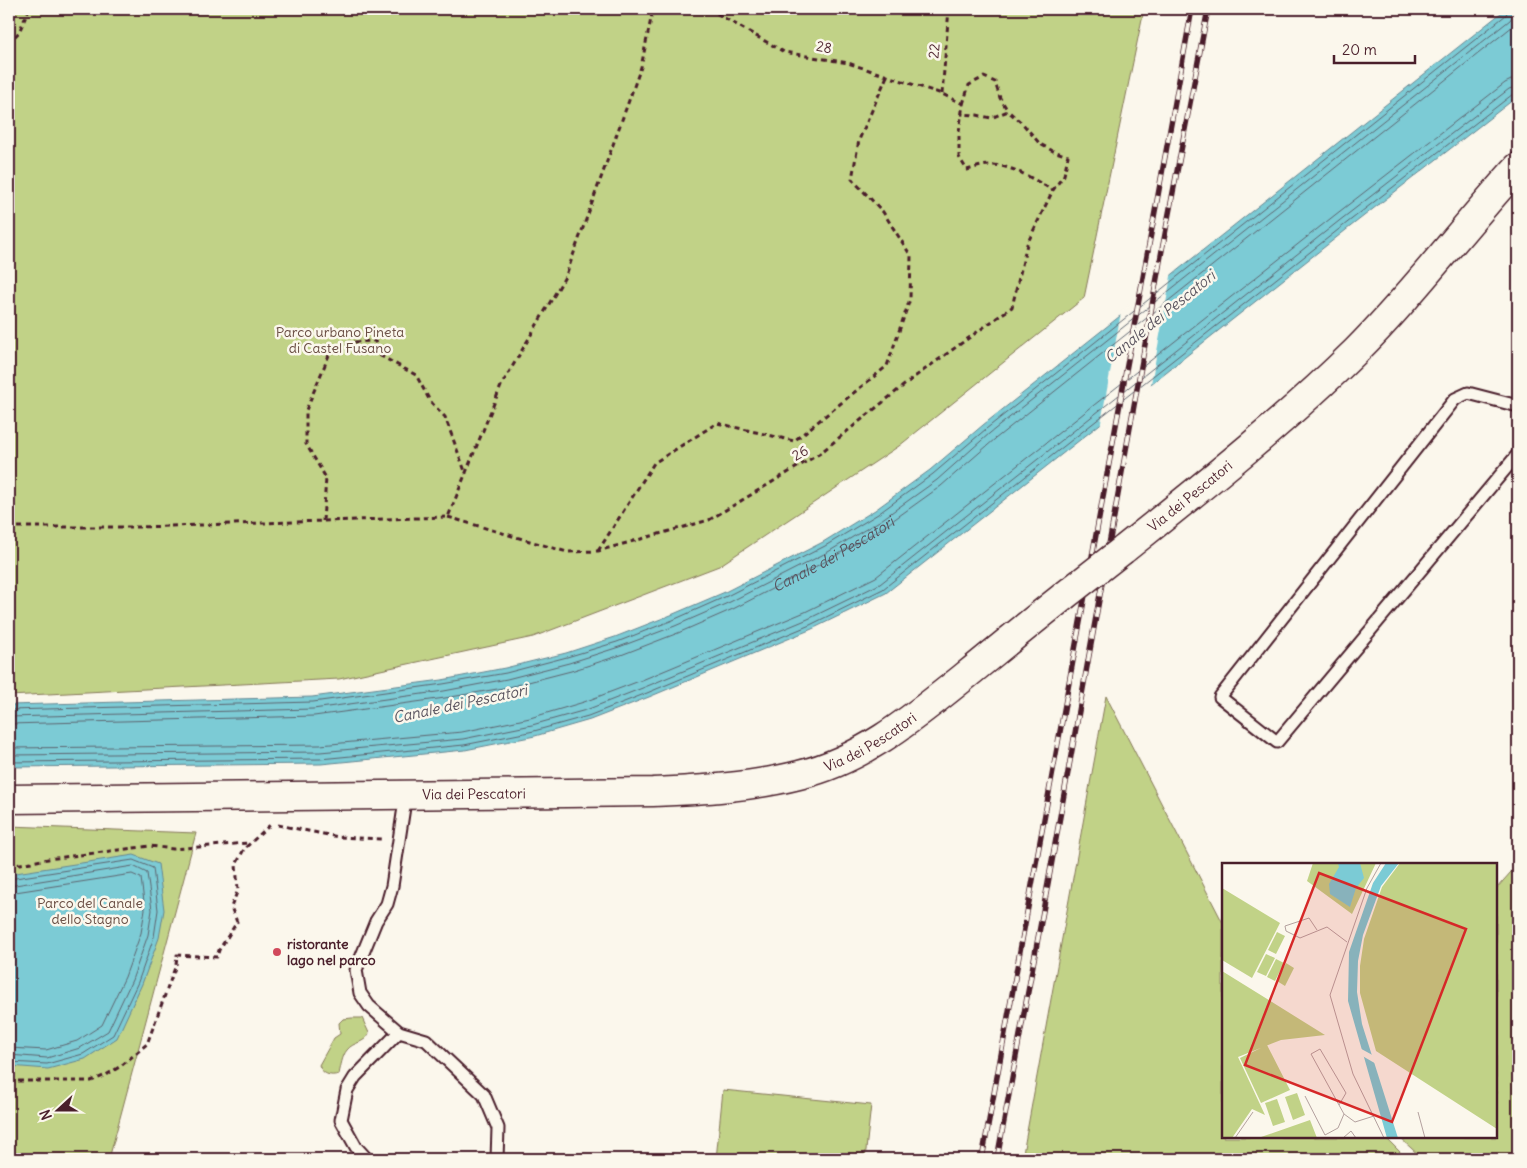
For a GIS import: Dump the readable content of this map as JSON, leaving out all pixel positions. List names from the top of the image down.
{
  "streets": {
    "street": ["Via dei Pescatori"],
    "path": ["28", "22", "26"]
  },
  "crossings": [
    ["28", "22"]
  ],
  "water": ["Canale dei Pescatori"],
  "parks": ["Parco urbano Pineta di Castel Fusano", "Parco del Canale dello Stagno"],
  "places": ["ristorante lago nel parco"],
  "scale_bar": "20 m",
  "north": "left"
}
